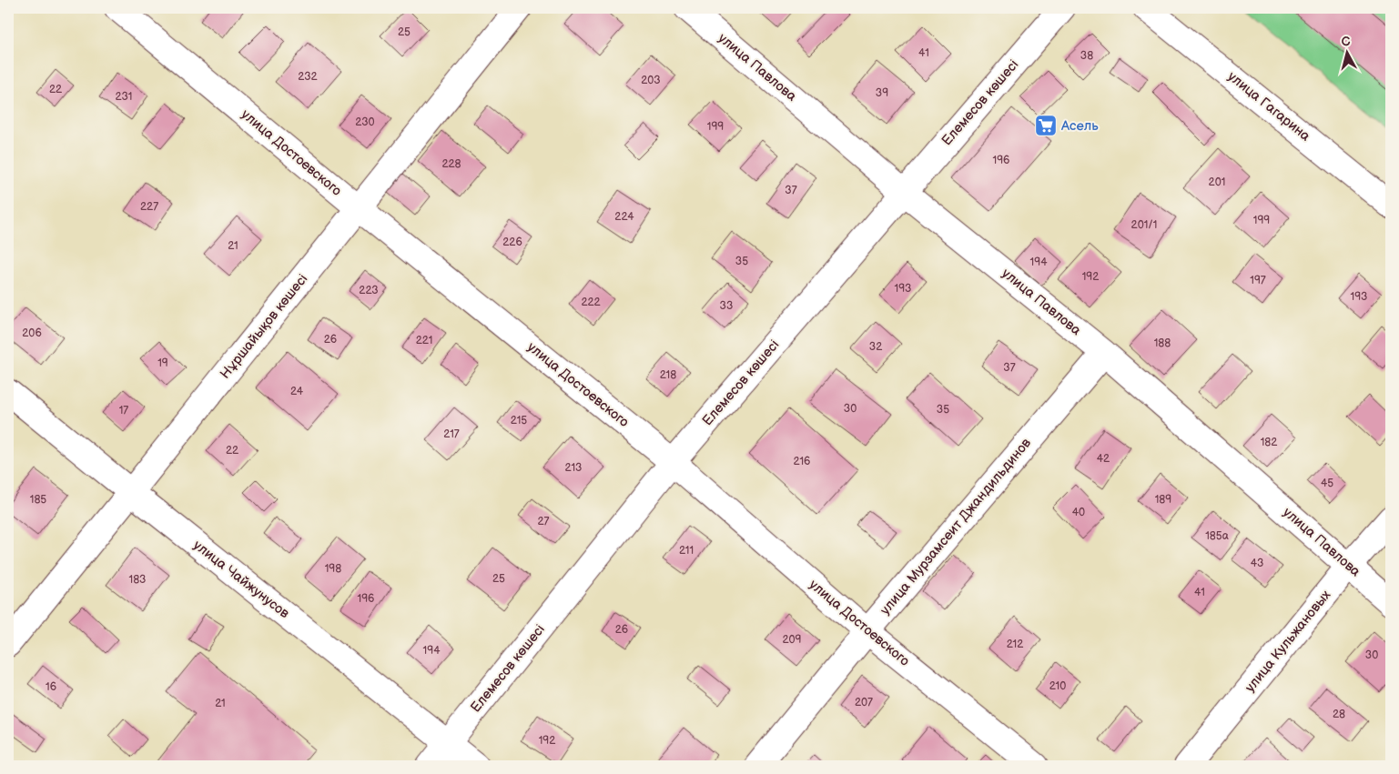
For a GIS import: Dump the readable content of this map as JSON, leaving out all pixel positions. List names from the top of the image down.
{
  "streets": {
    "street": [
      "улица Павлова",
      "Елемесов көшесі",
      "улица Гагарина",
      "улица Достоевского",
      "Нұршайықов көшесі",
      "улица Мурзамсеит Джандильдинов",
      "улица Чайжунусов",
      "улица Кульжановых"
    ]
  },
  "crossings": [
    ["улица Павлова", "Елемесов көшесі"],
    ["улица Павлова", "улица Мурзамсеит Джандильдинов"],
    ["улица Павлова", "улица Кульжановых"],
    ["Елемесов көшесі", "улица Достоевского"],
    ["Елемесов көшесі", "улица Чайжунусов"],
    ["улица Достоевского", "Нұршайықов көшесі"],
    ["улица Достоевского", "улица Мурзамсеит Джандильдинов"],
    ["Нұршайықов көшесі", "улица Чайжунусов"]
  ],
  "places": {
    "supermarket": ["Асель"]
  },
  "house_numbers": [
    "25",
    "41",
    "38",
    "232",
    "203",
    "22",
    "39",
    "231",
    "230",
    "199",
    "196",
    "228",
    "201",
    "37",
    "227",
    "224",
    "199",
    "201/1",
    "226",
    "21",
    "35",
    "194",
    "192",
    "197",
    "193",
    "223",
    "193",
    "222",
    "33",
    "206",
    "26",
    "221",
    "188",
    "32",
    "19",
    "37",
    "218",
    "24",
    "30",
    "35",
    "17",
    "215",
    "217",
    "182",
    "22",
    "42",
    "216",
    "213",
    "45",
    "185",
    "189",
    "40",
    "27",
    "185а",
    "211",
    "43",
    "198",
    "25",
    "183",
    "41",
    "196",
    "26",
    "209",
    "212",
    "194",
    "30",
    "210",
    "16",
    "207",
    "21",
    "28",
    "192"
  ],
  "north": "top"
}
